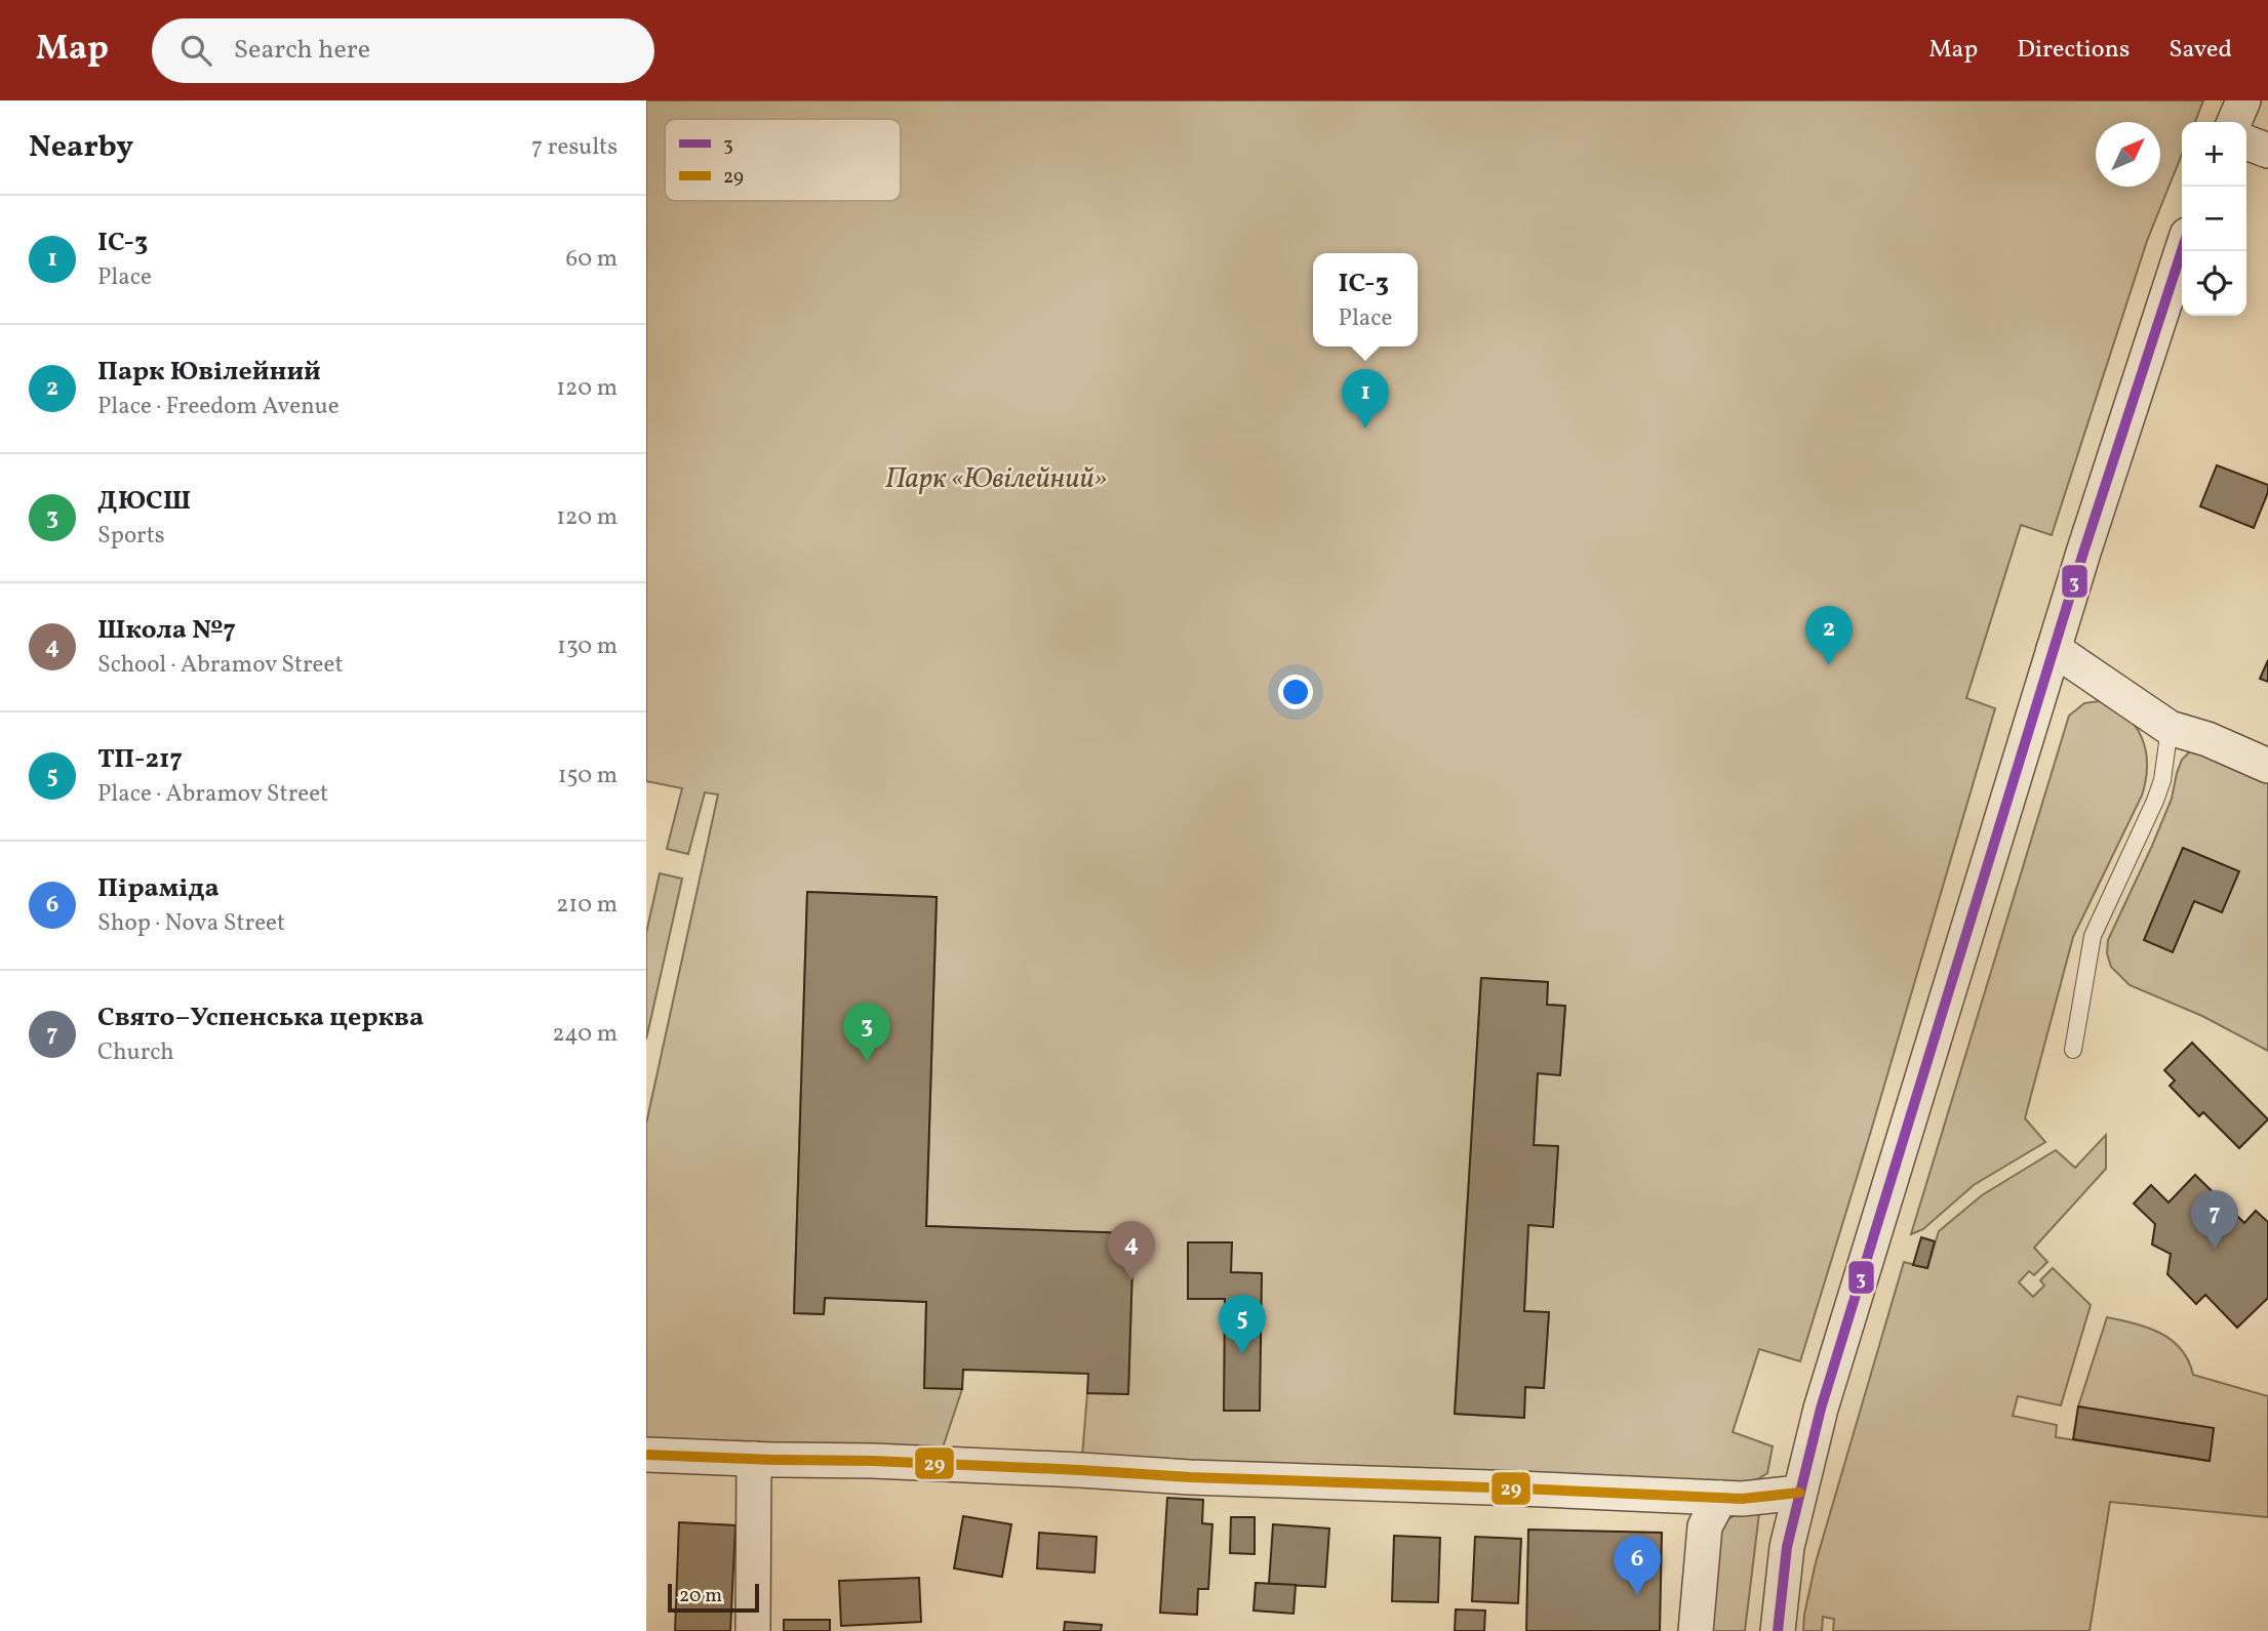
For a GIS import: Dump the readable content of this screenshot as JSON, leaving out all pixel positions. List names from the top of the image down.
{
  "parks": ["Парк «Ювілейний»"],
  "lines": ["transit line 3", "transit line 29"],
  "legend": ["3", "29"],
  "scale_bar": "20 m",
  "north": "top right",
  "page": {
    "header": "Map",
    "search": "Search here",
    "nav": ["Map", "Directions", "Saved"],
    "heading": ["Nearby", "7 results"],
    "map_buttons": ["+", "−"],
    "list": [
      {
        "mark": "1",
        "name": "ІС-3",
        "note": "Place",
        "value": "60 m"
      },
      {
        "mark": "2",
        "name": "Парк Ювілейний",
        "note": "Place · Freedom Avenue",
        "value": "120 m"
      },
      {
        "mark": "3",
        "name": "ДЮСШ",
        "note": "Sports",
        "value": "120 m"
      },
      {
        "mark": "4",
        "name": "Школа №7",
        "note": "School · Abramov Street",
        "value": "130 m"
      },
      {
        "mark": "5",
        "name": "ТП-217",
        "note": "Place · Abramov Street",
        "value": "150 m"
      },
      {
        "mark": "6",
        "name": "Піраміда",
        "note": "Shop · Nova Street",
        "value": "210 m"
      },
      {
        "mark": "7",
        "name": "Свято–Успенська церква",
        "note": "Church",
        "value": "240 m"
      }
    ],
    "popup": ["ІС-3", "Place"],
    "pins": [
      "1",
      "2",
      "3",
      "7",
      "4",
      "5",
      "6"
    ],
    "scale": "20 m"
  }
}
